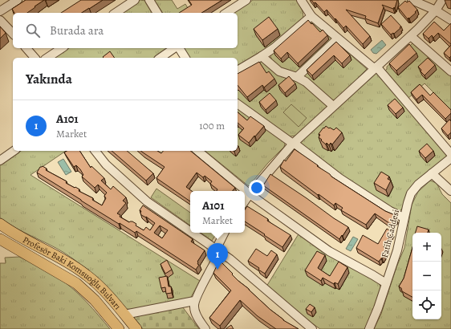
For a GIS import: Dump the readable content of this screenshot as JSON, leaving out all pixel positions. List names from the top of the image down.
{
  "streets": {
    "main road": ["Profesör Baki Komsuoğlu Bulvarı"],
    "street": ["Fatih Caddesi"]
  },
  "page": {
    "search": "Burada ara",
    "heading": "Yakında",
    "list": [
      {
        "mark": "1",
        "name": "A101",
        "note": "Market",
        "value": "100 m"
      }
    ],
    "popup": ["A101", "Market"],
    "map_buttons": ["+", "−"],
    "pins": "1"
  }
}
